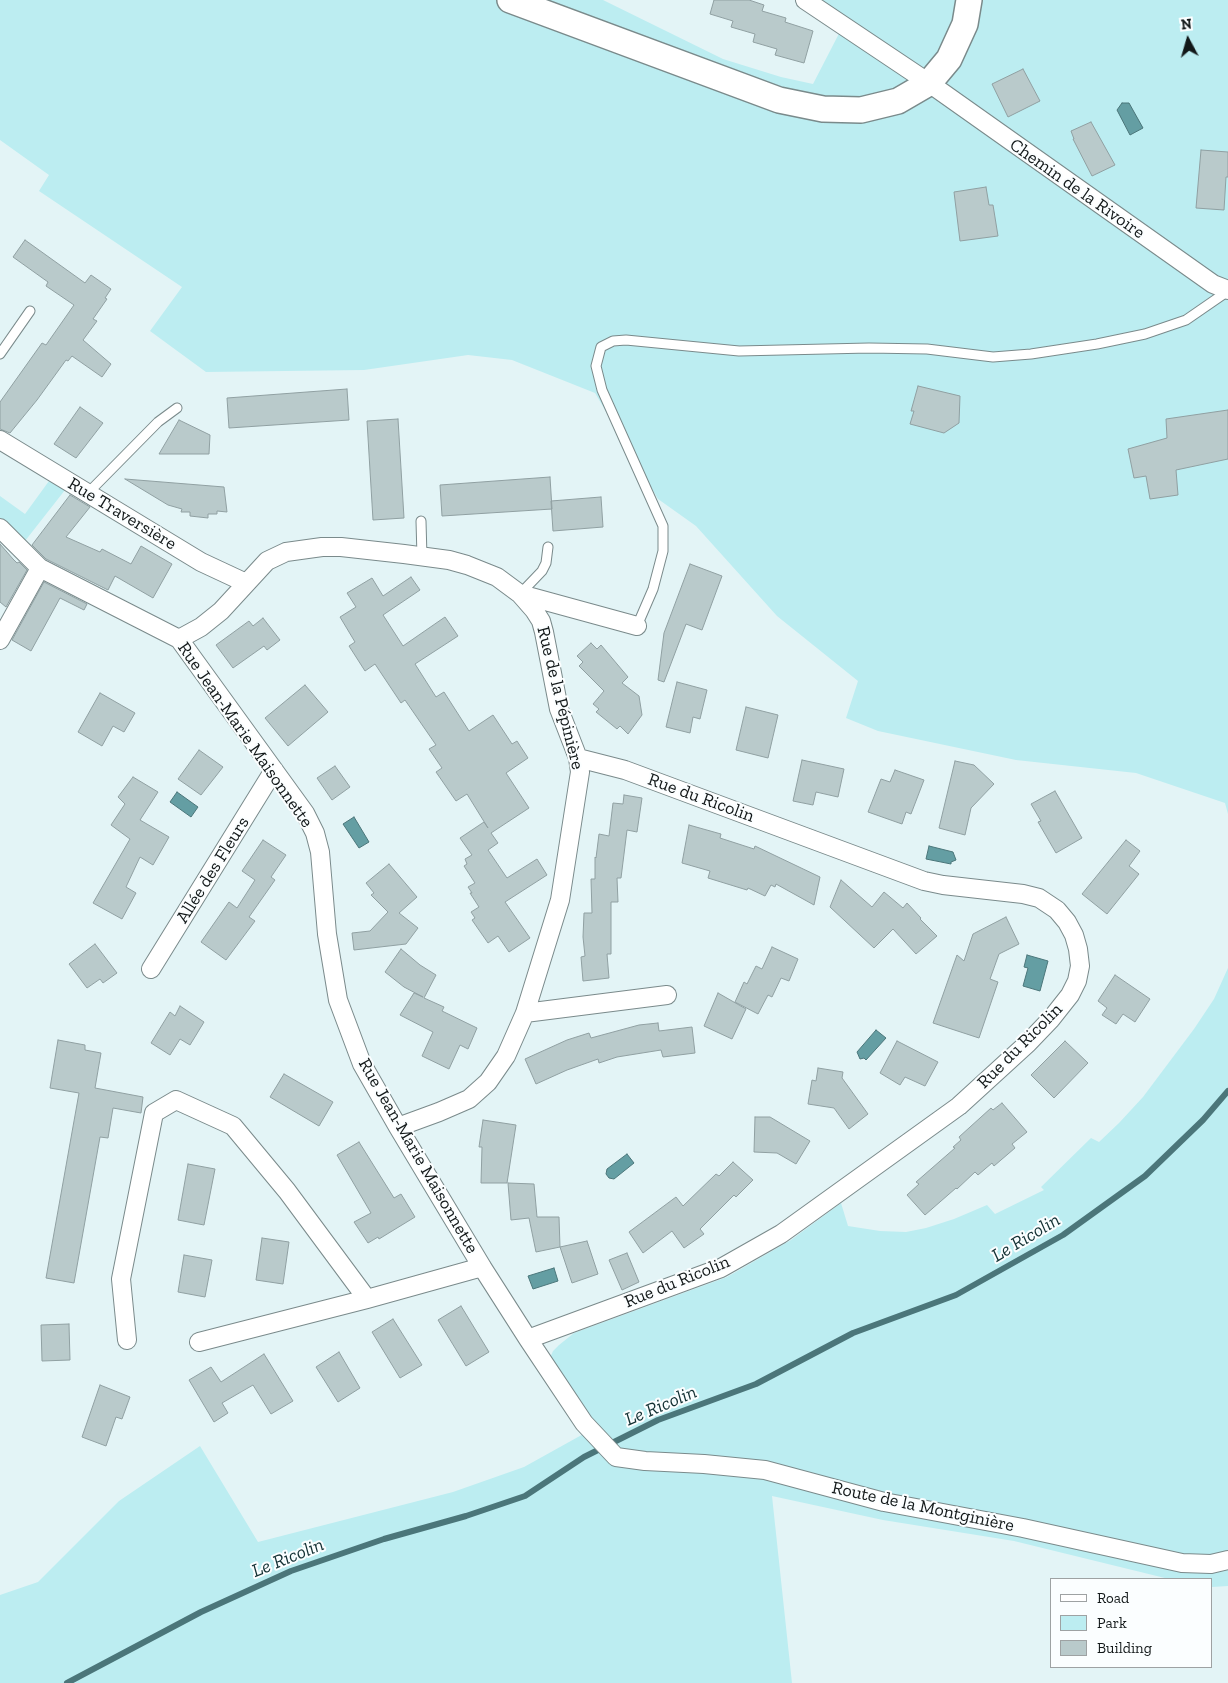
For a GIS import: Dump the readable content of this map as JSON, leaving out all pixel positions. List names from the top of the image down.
{
  "streets": {
    "street": [
      "Chemin de la Rivoire",
      "Rue Traversière",
      "Rue de la Pépinière",
      "Rue Jean-Marie Maisonnette",
      "Rue du Ricolin",
      "Allée des Fleurs",
      "Route de la Montginière"
    ]
  },
  "crossings": [
    ["Rue de la Pépinière", "Rue Jean-Marie Maisonnette"],
    ["Rue de la Pépinière", "Rue du Ricolin"],
    ["Rue Jean-Marie Maisonnette", "Rue du Ricolin"],
    ["Rue Jean-Marie Maisonnette", "Allée des Fleurs"],
    ["Rue Jean-Marie Maisonnette", "Route de la Montginière"]
  ],
  "water": ["Le Ricolin"],
  "legend": ["Road", "Park", "Building"],
  "north": "top"
}
